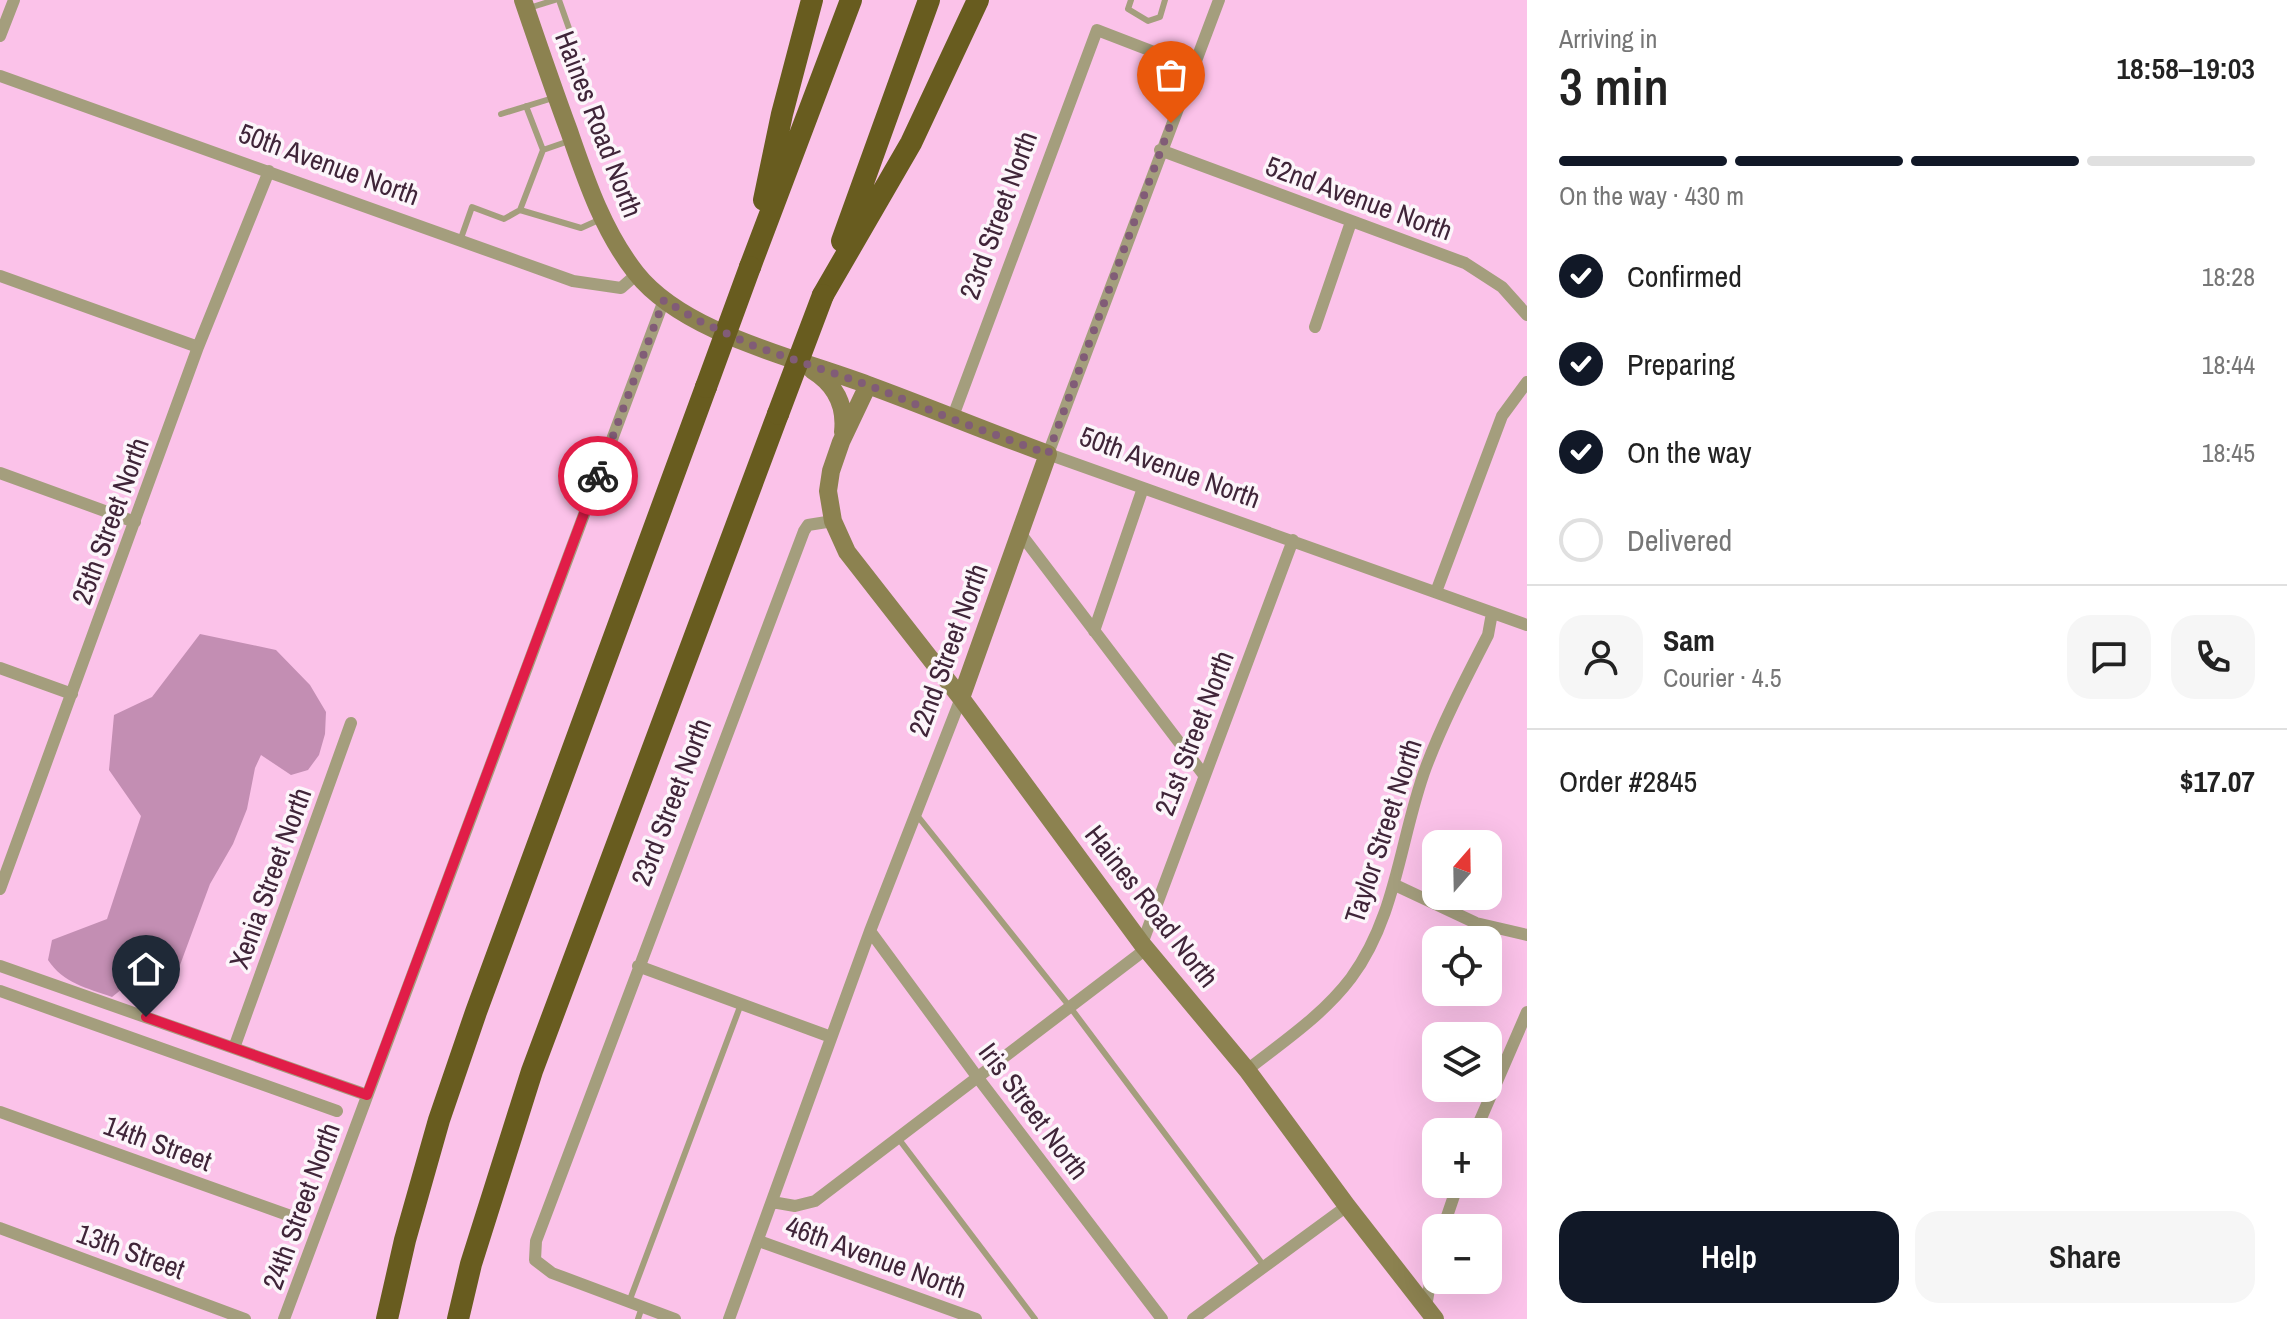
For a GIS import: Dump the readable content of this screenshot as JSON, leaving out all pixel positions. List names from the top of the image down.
{
  "streets": {
    "street": [
      "Haines Road North",
      "50th Avenue North",
      "52nd Avenue North",
      "23rd Street North",
      "25th Street North",
      "22nd Street North",
      "21st Street North",
      "Taylor Street North",
      "Xenia Street North",
      "Iris Street North",
      "14th Street",
      "24th Street North",
      "13th Street",
      "46th Avenue North"
    ]
  },
  "crossings": [
    ["Haines Road North", "50th Avenue North"],
    ["Haines Road North", "23rd Street North"],
    ["Haines Road North", "22nd Street North"],
    ["Haines Road North", "21st Street North"],
    ["Haines Road North", "Taylor Street North"],
    ["Haines Road North", "24th Street North"],
    ["50th Avenue North", "23rd Street North"],
    ["50th Avenue North", "25th Street North"],
    ["50th Avenue North", "22nd Street North"],
    ["50th Avenue North", "21st Street North"],
    ["50th Avenue North", "Taylor Street North"],
    ["50th Avenue North", "24th Street North"],
    ["52nd Avenue North", "22nd Street North"],
    ["23rd Street North", "22nd Street North"],
    ["22nd Street North", "Iris Street North"],
    ["22nd Street North", "46th Avenue North"]
  ],
  "north": "top",
  "page": {
    "heading": ["3 min", "Arriving in", "18:58–19:03"],
    "panel": [
      "Sam",
      "Courier · 4.5",
      "Order #2845",
      "$17.07"
    ],
    "bar": "On the way · 430 m",
    "list": [
      ["Confirmed", "18:28"],
      ["Preparing", "18:44"],
      ["On the way", "18:45"],
      "Delivered"
    ],
    "map_buttons": ["+", "−"],
    "buttons": ["Help", "Share"]
  }
}
